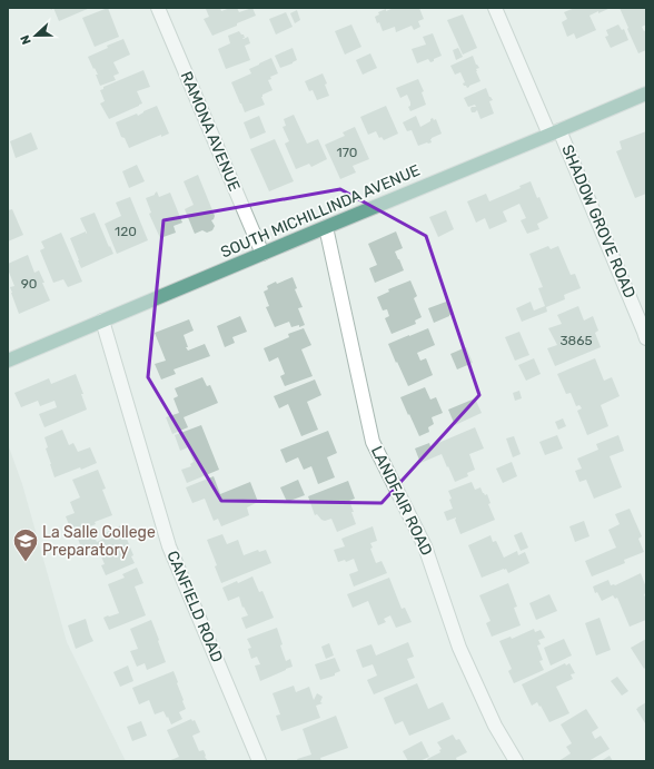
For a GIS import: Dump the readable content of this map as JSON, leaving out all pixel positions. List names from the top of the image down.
{
  "streets": {
    "main road": ["SOUTH MICHILLINDA AVENUE"],
    "street": [
      "RAMONA AVENUE",
      "SHADOW GROVE ROAD",
      "LANDFAIR ROAD",
      "CANFIELD ROAD"
    ]
  },
  "crossings": [
    ["RAMONA AVENUE", "SOUTH MICHILLINDA AVENUE"],
    ["SOUTH MICHILLINDA AVENUE", "SHADOW GROVE ROAD"],
    ["SOUTH MICHILLINDA AVENUE", "LANDFAIR ROAD"],
    ["SOUTH MICHILLINDA AVENUE", "CANFIELD ROAD"]
  ],
  "places": {
    "school or university": ["La Salle College Preparatory"]
  },
  "house_numbers": [
    "170",
    "120",
    "90",
    "3865"
  ],
  "north": "left"
}
